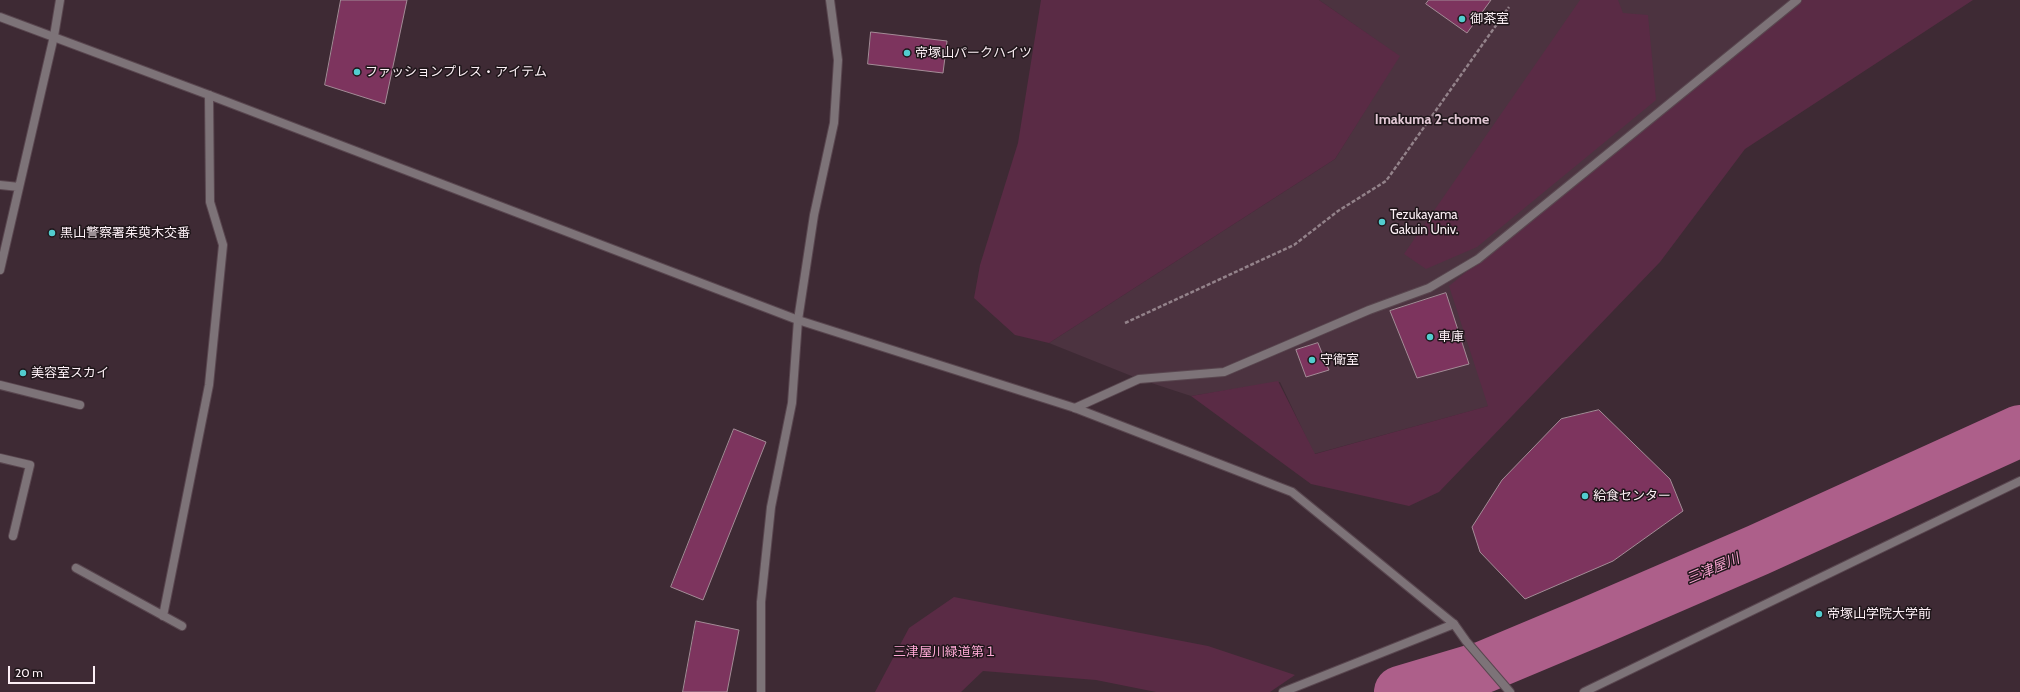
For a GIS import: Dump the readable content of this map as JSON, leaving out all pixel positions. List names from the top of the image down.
{
  "districts": ["Imakuma 2-chome"],
  "water": ["三津屋川"],
  "parks": ["三津屋川緑道第１"],
  "places": [
    "御茶室",
    "帝塚山パークハイツ",
    "ファッションプレス・アイテム",
    "Tezukayama Gakuin Univ.",
    "黒山警察署茱萸木交番",
    "車庫",
    "守衛室",
    "美容室スカイ",
    "給食センター",
    "帝塚山学院大学前"
  ],
  "scale_bar": "20 m"
}
